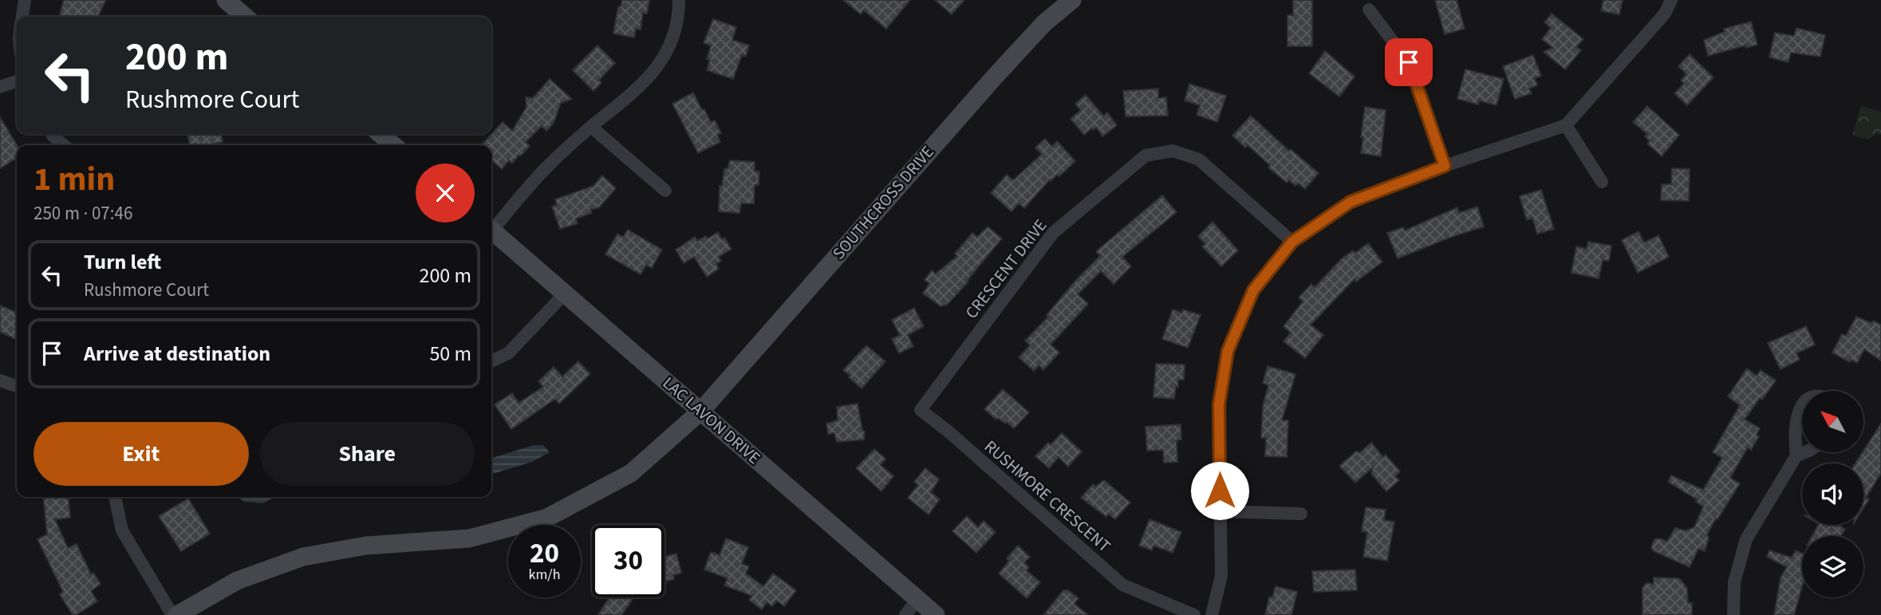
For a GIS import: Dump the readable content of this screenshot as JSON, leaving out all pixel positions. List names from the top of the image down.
{
  "streets": {
    "street": [
      "SOUTHCROSS DRIVE",
      "CRESCENT DRIVE",
      "LAC LAVON DRIVE",
      "RUSHMORE CRESCENT"
    ]
  },
  "crossings": [
    ["SOUTHCROSS DRIVE", "LAC LAVON DRIVE"],
    ["CRESCENT DRIVE", "RUSHMORE CRESCENT"]
  ],
  "north": "top left",
  "page": {
    "turn": ["200 m", "Rushmore Court"],
    "heading": ["1 min", "250 m · 07:46"],
    "list": [
      {
        "name": "Turn left",
        "note": "Rushmore Court",
        "value": "200 m"
      },
      {
        "name": "Arrive at destination",
        "value": "50 m"
      }
    ],
    "buttons": ["Exit", "Share"],
    "speed": "20 km/h",
    "limit": "30"
  }
}
